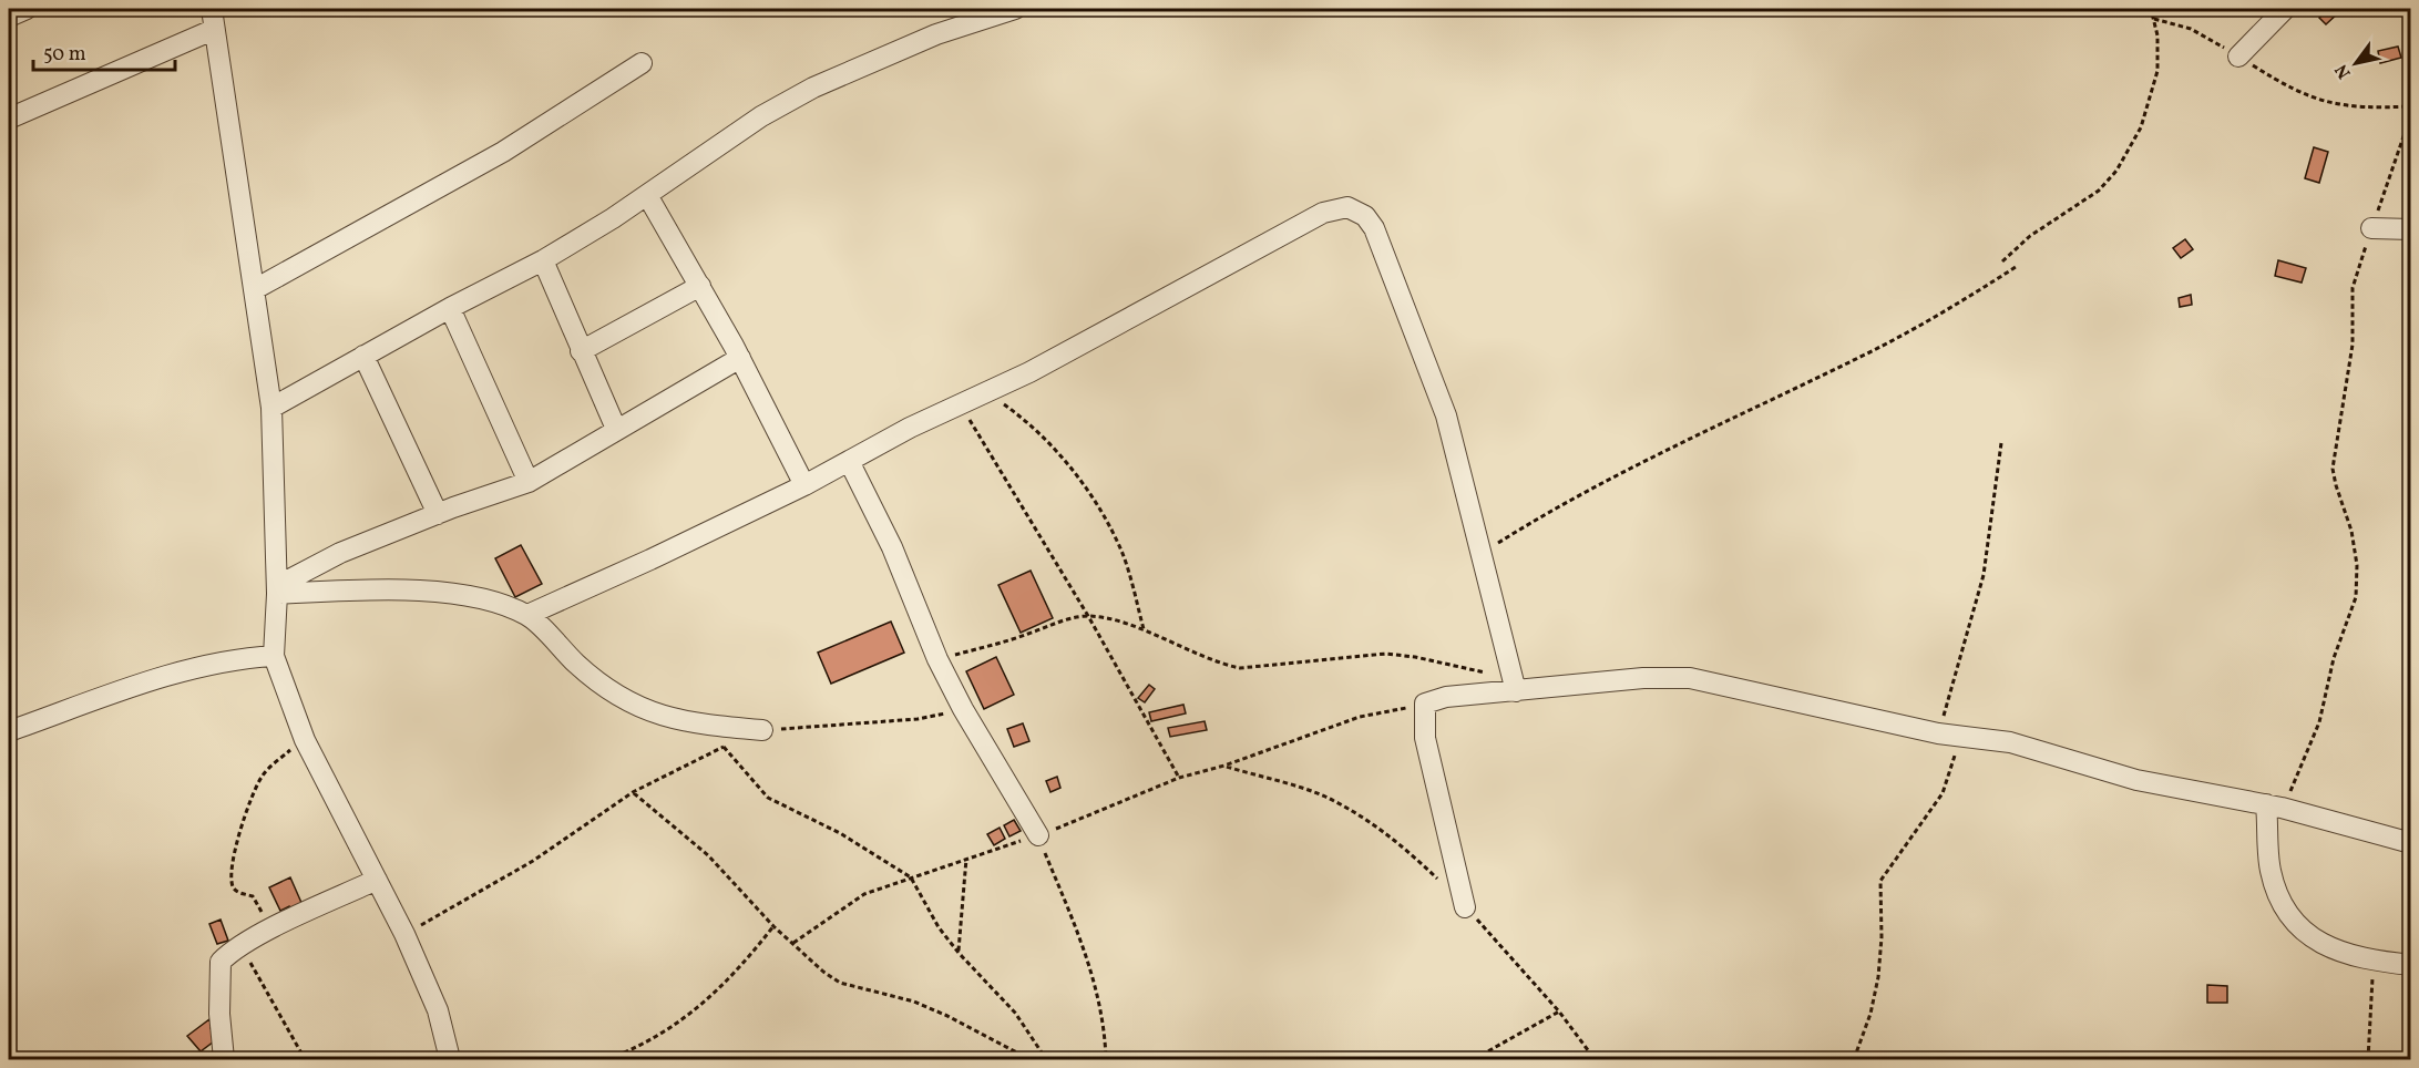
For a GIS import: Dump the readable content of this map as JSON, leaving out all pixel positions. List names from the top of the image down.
{
  "scale_bar": "50 m",
  "north": "bottom left"
}
